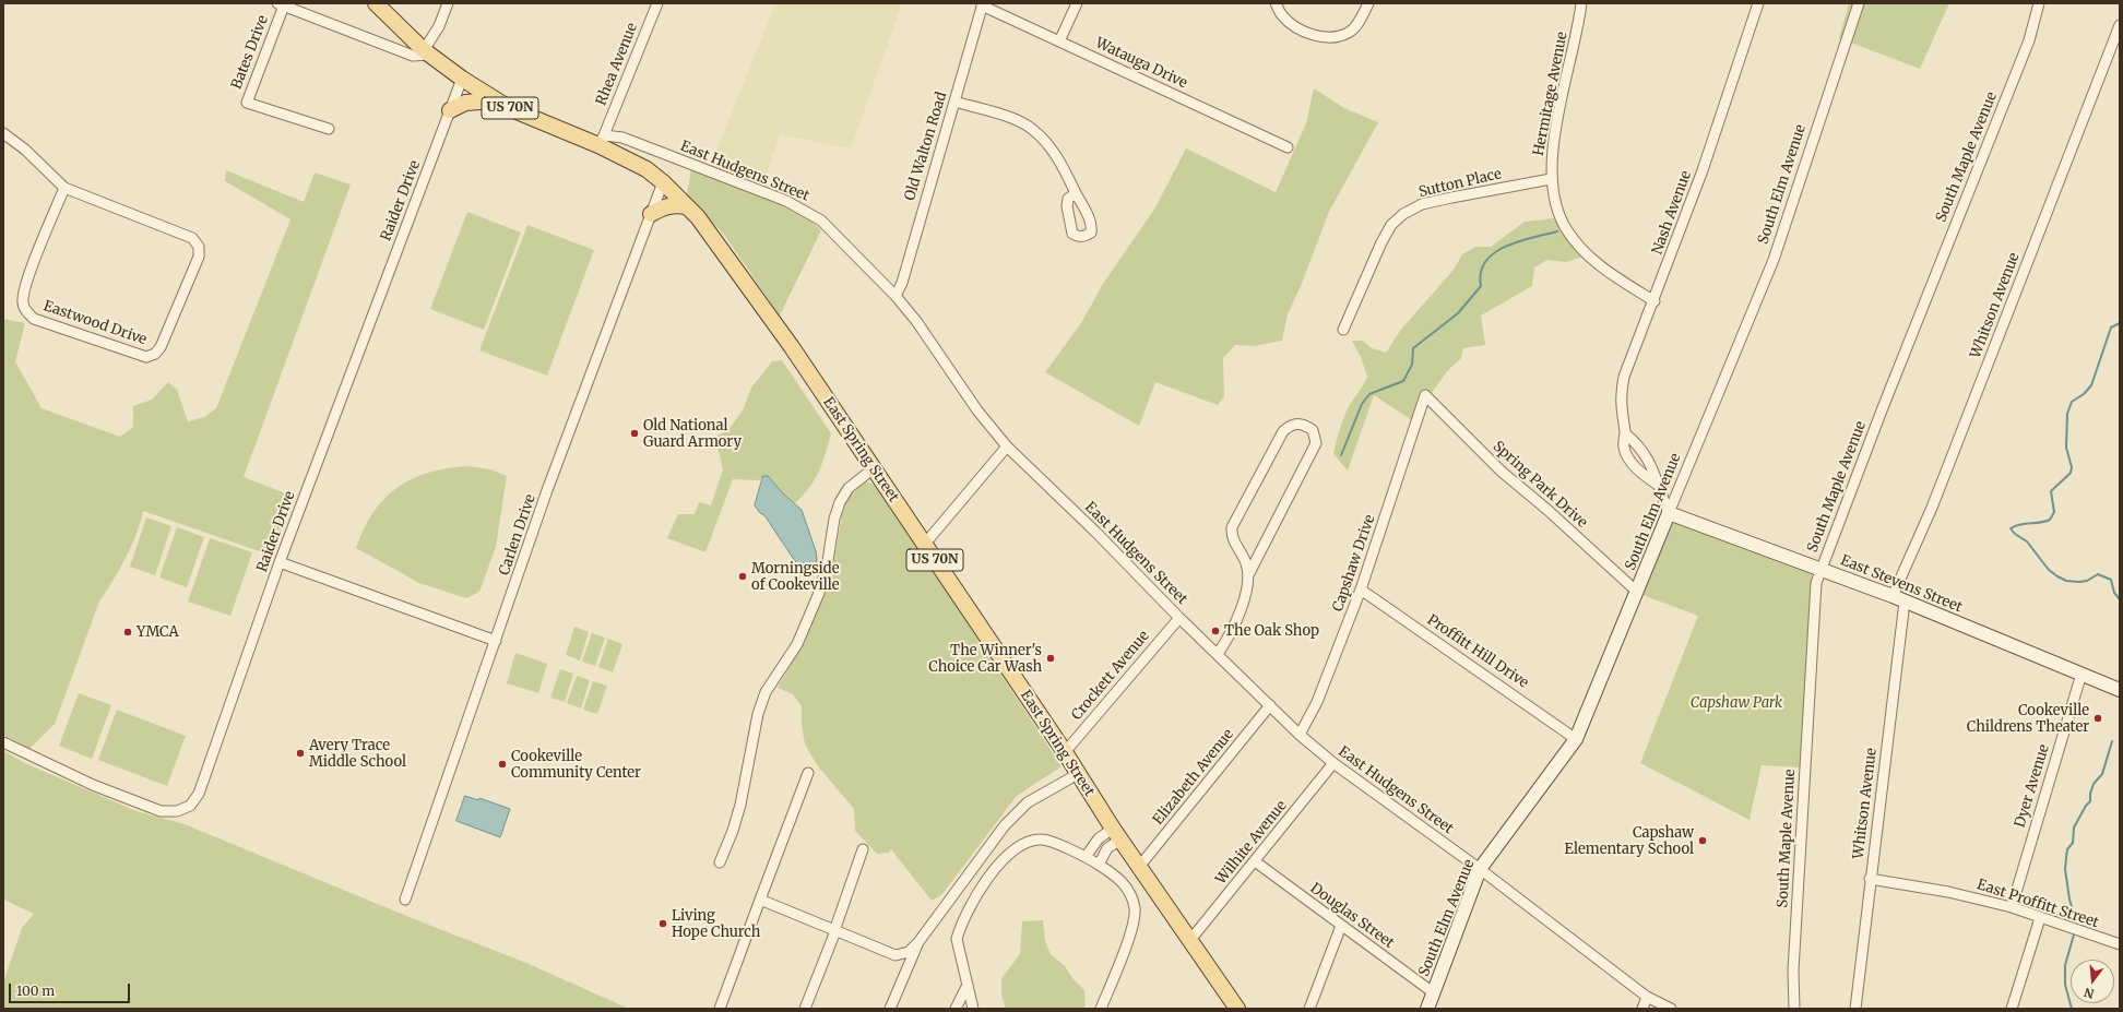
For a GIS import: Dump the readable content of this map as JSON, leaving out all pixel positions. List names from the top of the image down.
{
  "streets": {
    "main road": ["US 70N", "East Spring Street"],
    "street": [
      "Bates Drive",
      "Watauga Drive",
      "Rhea Avenue",
      "Hermitage Avenue",
      "Old Walton Road",
      "South Maple Avenue",
      "East Hudgens Street",
      "Sutton Place",
      "South Elm Avenue",
      "Raider Drive",
      "Nash Avenue",
      "Whitson Avenue",
      "Eastwood Drive",
      "Spring Park Drive",
      "Carlen Drive",
      "Capshaw Drive",
      "East Stevens Street",
      "Proffitt Hill Drive",
      "Crockett Avenue",
      "Elizabeth Avenue",
      "Dyer Avenue",
      "Wilhite Avenue",
      "East Proffitt Street",
      "Douglas Street"
    ]
  },
  "crossings": [
    ["Watauga Drive", "Old Walton Road"],
    ["Rhea Avenue", "East Hudgens Street"],
    ["Rhea Avenue", "East Spring Street"],
    ["Hermitage Avenue", "Sutton Place"],
    ["Hermitage Avenue", "Nash Avenue"],
    ["Old Walton Road", "East Hudgens Street"],
    ["South Maple Avenue", "East Stevens Street"],
    ["East Hudgens Street", "South Elm Avenue"],
    ["East Hudgens Street", "East Spring Street"],
    ["East Hudgens Street", "Capshaw Drive"],
    ["East Hudgens Street", "Crockett Avenue"],
    ["East Hudgens Street", "Elizabeth Avenue"],
    ["East Hudgens Street", "Wilhite Avenue"],
    ["South Elm Avenue", "Spring Park Drive"],
    ["South Elm Avenue", "East Stevens Street"],
    ["South Elm Avenue", "Proffitt Hill Drive"],
    ["South Elm Avenue", "Douglas Street"],
    ["Raider Drive", "East Spring Street"],
    ["Whitson Avenue", "East Stevens Street"],
    ["Whitson Avenue", "East Proffitt Street"],
    ["East Spring Street", "Carlen Drive"],
    ["East Spring Street", "Crockett Avenue"],
    ["East Spring Street", "Elizabeth Avenue"],
    ["East Spring Street", "Wilhite Avenue"],
    ["Spring Park Drive", "Capshaw Drive"],
    ["Capshaw Drive", "Proffitt Hill Drive"],
    ["East Stevens Street", "Dyer Avenue"],
    ["Dyer Avenue", "East Proffitt Street"],
    ["Wilhite Avenue", "Douglas Street"]
  ],
  "parks": ["Capshaw Park"],
  "places": [
    "Old National Guard Armory",
    "Morningside of Cookeville",
    "The Oak Shop",
    "YMCA",
    "The Winner's Choice Car Wash",
    "Cookeville Childrens Theater",
    "Avery Trace Middle School",
    "Cookeville Community Center",
    "Capshaw Elementary School",
    "Living Hope Church"
  ],
  "scale_bar": "100 m",
  "north": "bottom"
}
